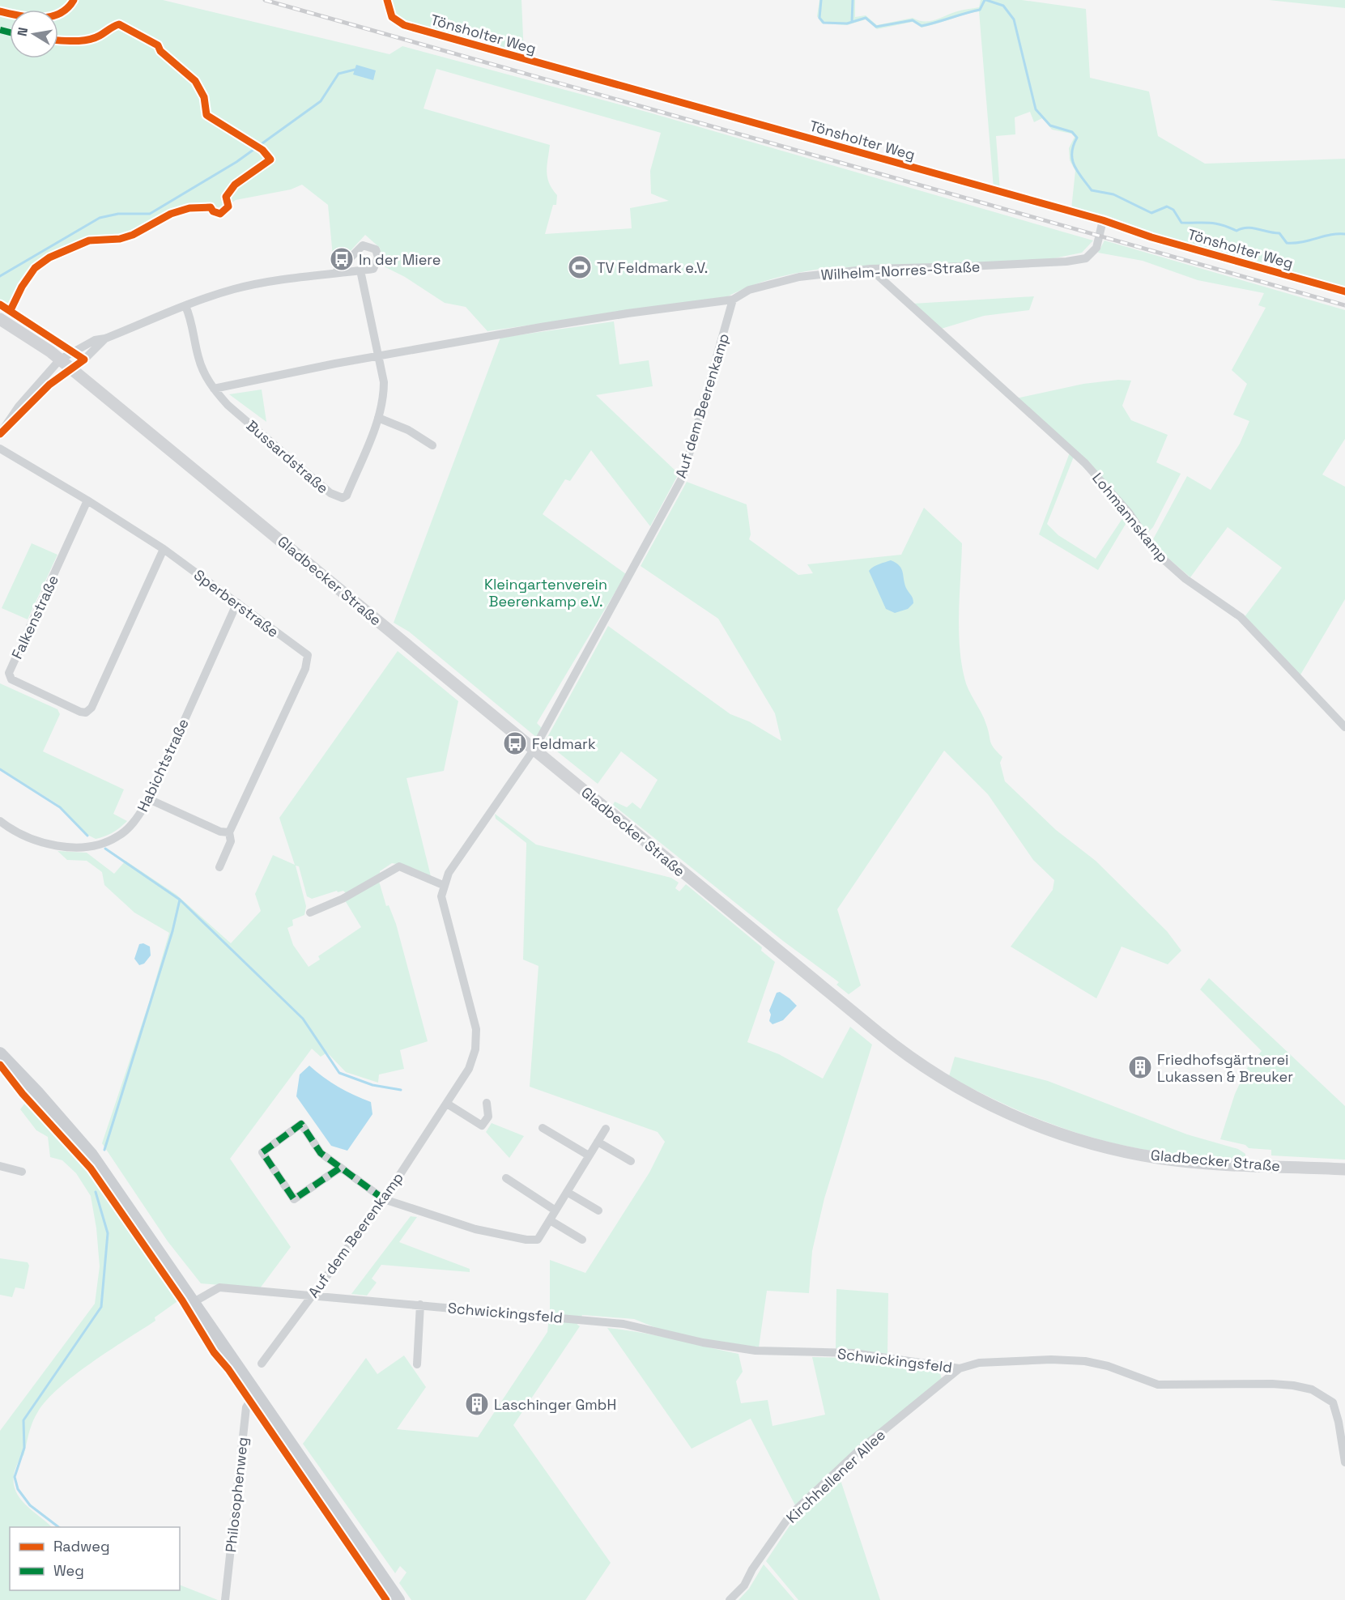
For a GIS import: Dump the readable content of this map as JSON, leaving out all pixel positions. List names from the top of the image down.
{
  "streets": {
    "main road": ["Gladbecker Straße"],
    "street": [
      "Tönsholter Weg",
      "Wilhelm-Norres-Straße",
      "Auf dem Beerenkamp",
      "Bussardstraße",
      "Lohmannskamp",
      "Sperberstraße",
      "Falkenstraße",
      "Habichtstraße",
      "Schwickingsfeld",
      "Kirchhellener Allee",
      "Philosophenweg"
    ]
  },
  "crossings": [
    ["Tönsholter Weg", "Wilhelm-Norres-Straße"],
    ["Wilhelm-Norres-Straße", "Auf dem Beerenkamp"],
    ["Wilhelm-Norres-Straße", "Bussardstraße"],
    ["Wilhelm-Norres-Straße", "Lohmannskamp"],
    ["Auf dem Beerenkamp", "Gladbecker Straße"],
    ["Auf dem Beerenkamp", "Schwickingsfeld"],
    ["Sperberstraße", "Falkenstraße"],
    ["Sperberstraße", "Habichtstraße"],
    ["Schwickingsfeld", "Kirchhellener Allee"]
  ],
  "parks": ["Kleingartenverein Beerenkamp e.V."],
  "places": {
    "bus stop": ["In der Miere", "Feldmark"],
    "sports": ["TV Feldmark e.V."],
    "building": ["Friedhofsgärtnerei Lukassen & Breuker", "Laschinger GmbH"]
  },
  "legend": ["Radweg", "Weg"],
  "north": "left"
}
